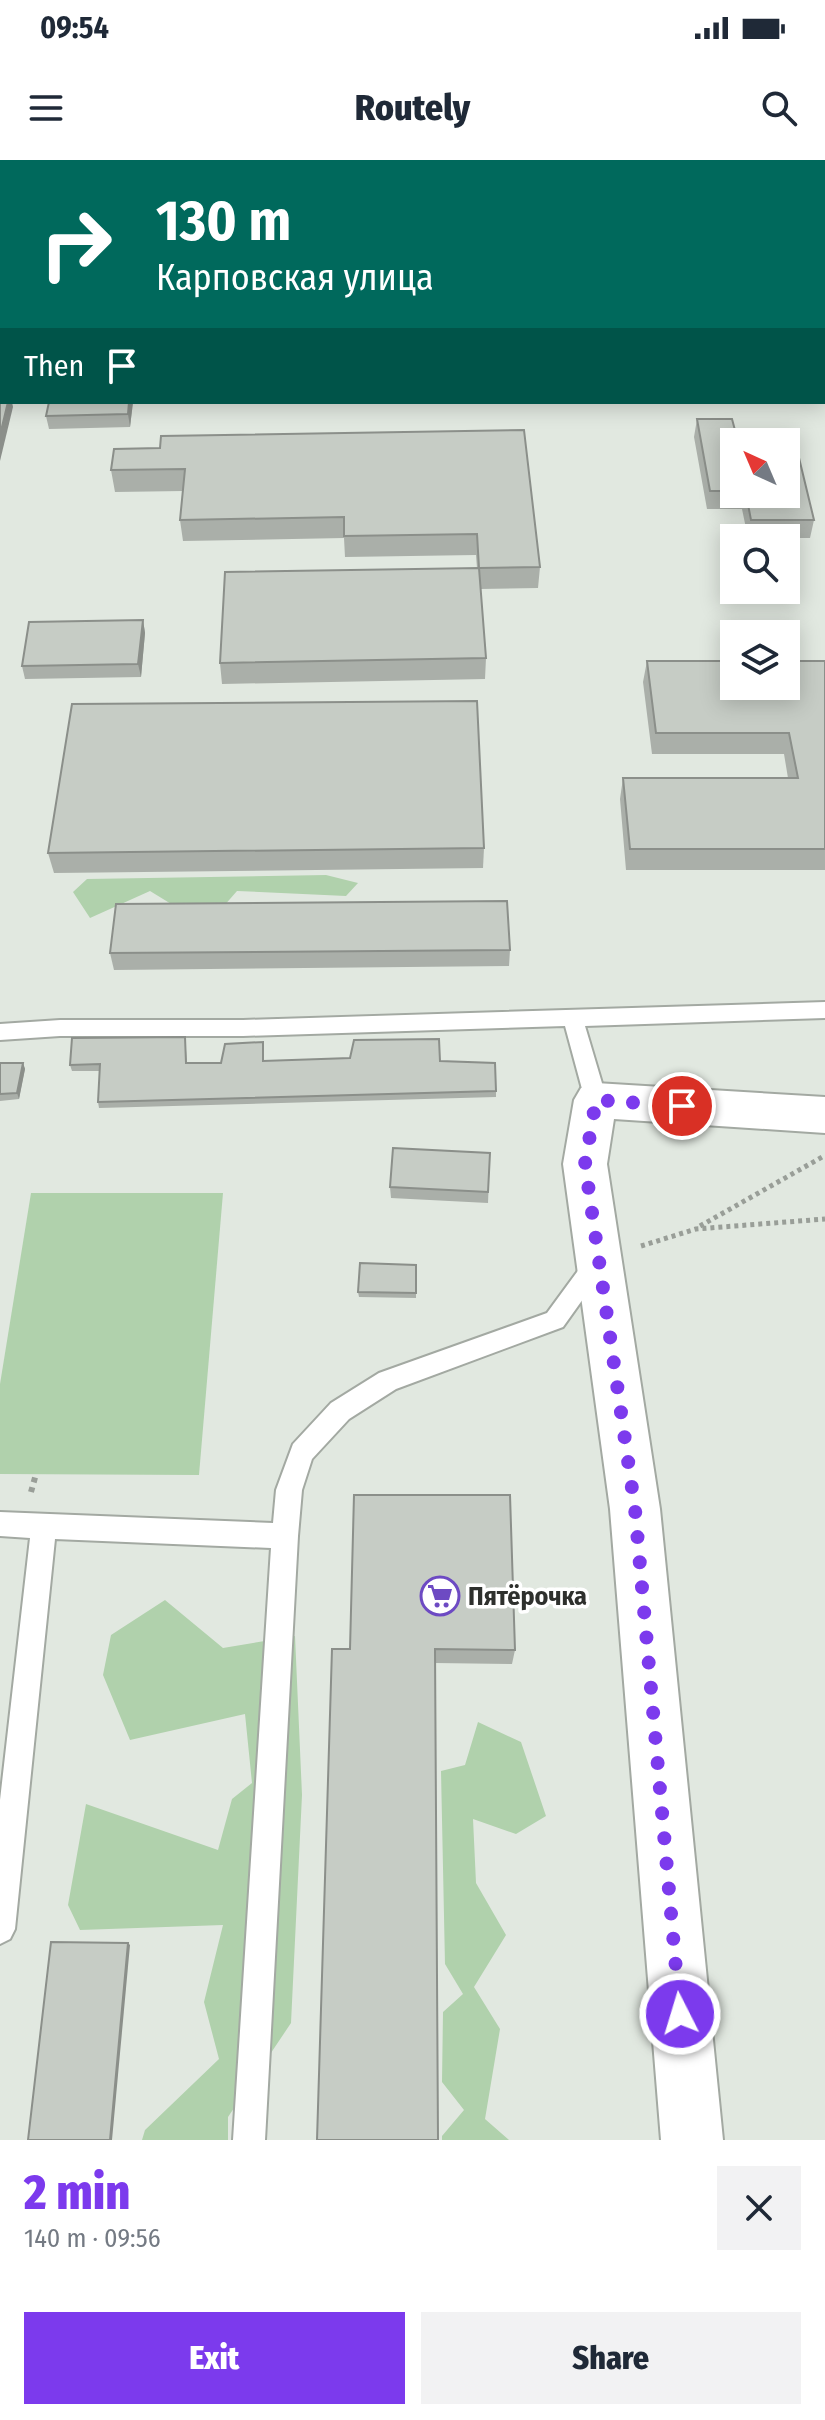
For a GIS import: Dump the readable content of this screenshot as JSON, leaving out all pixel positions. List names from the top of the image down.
{
  "places": {
    "supermarket": ["Пятёрочка"]
  },
  "north": "top left",
  "page": {
    "status": "09:54",
    "header": "Routely",
    "turn": ["130 m", "Карповская улица"],
    "then": "Then",
    "heading": ["2 min", "140 m · 09:56"],
    "buttons": ["Exit", "Share"]
  }
}
